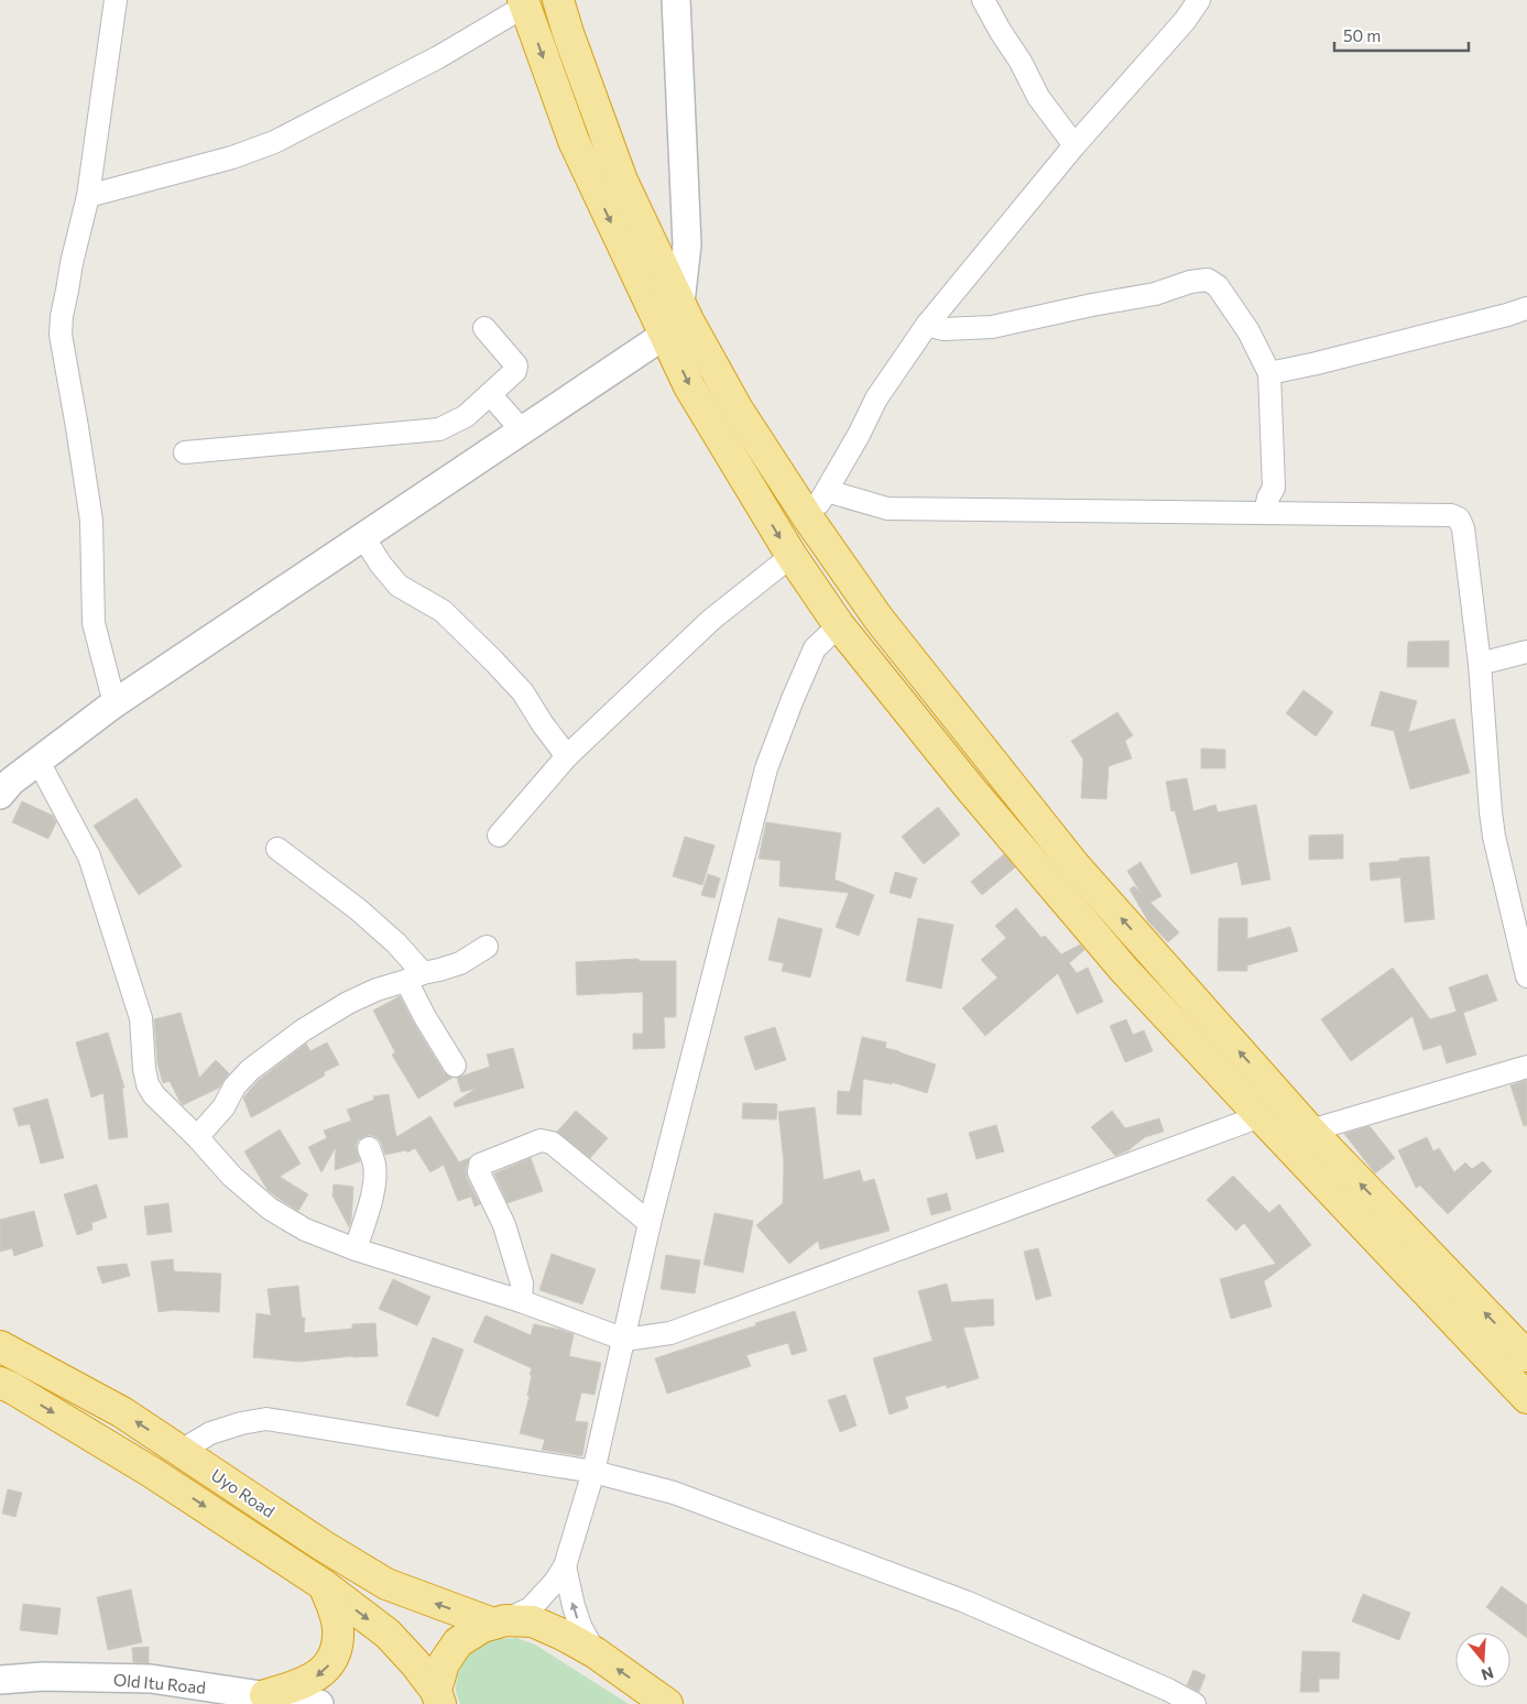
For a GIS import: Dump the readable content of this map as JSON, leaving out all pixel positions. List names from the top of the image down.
{
  "streets": {
    "highway": ["Uyo Road"],
    "street": ["Old Itu Road"]
  },
  "scale_bar": "50 m",
  "north": "bottom"
}
